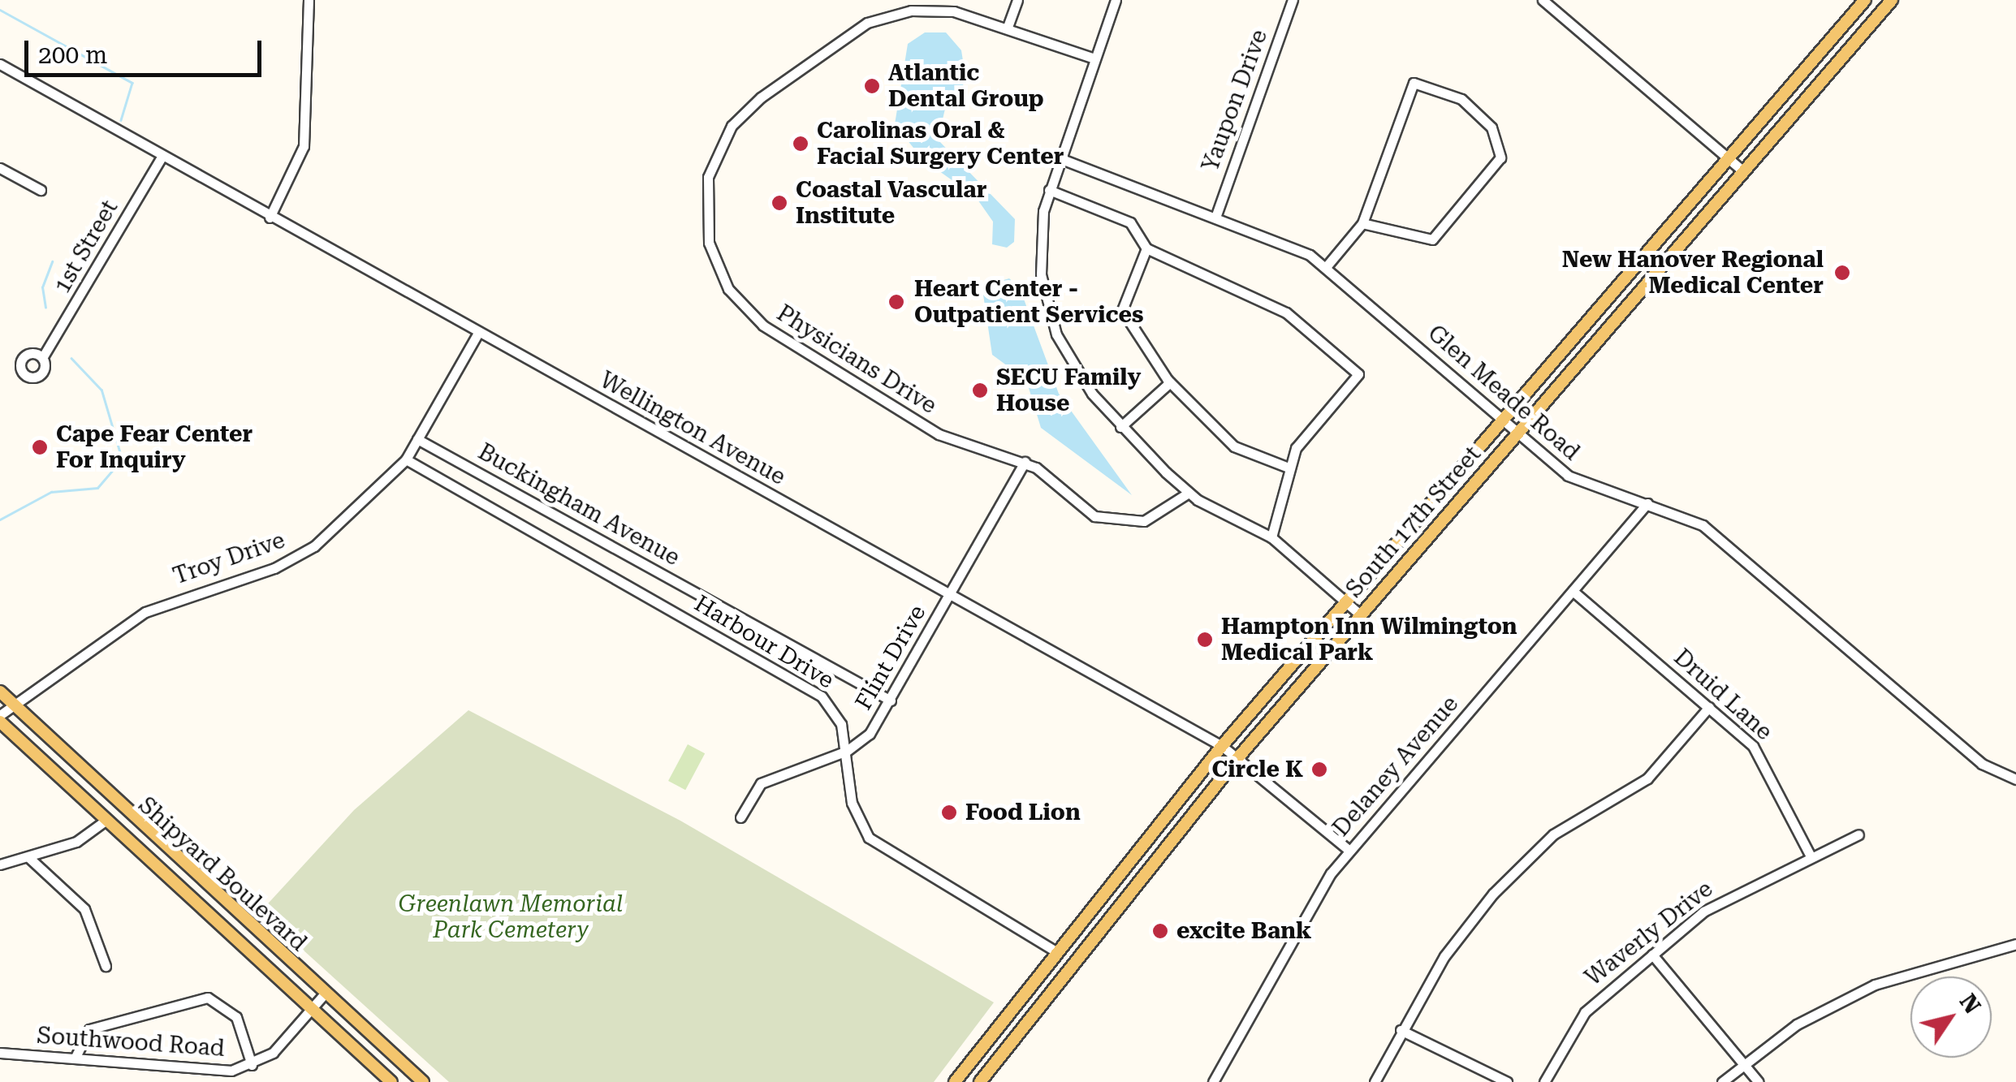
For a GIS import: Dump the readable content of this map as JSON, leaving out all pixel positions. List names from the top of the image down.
{
  "streets": {
    "main road": ["South 17th Street", "Shipyard Boulevard"],
    "street": [
      "Yaupon Drive",
      "1st Street",
      "Physicians Drive",
      "Glen Meade Road",
      "Wellington Avenue",
      "Buckingham Avenue",
      "Troy Drive",
      "Harbour Drive",
      "Flint Drive",
      "Druid Lane",
      "Delaney Avenue",
      "Waverly Drive",
      "Southwood Road"
    ]
  },
  "crossings": [
    ["Yaupon Drive", "Glen Meade Road"],
    ["1st Street", "Wellington Avenue"],
    ["Physicians Drive", "Flint Drive"],
    ["Glen Meade Road", "South 17th Street"],
    ["Glen Meade Road", "Delaney Avenue"],
    ["Wellington Avenue", "South 17th Street"],
    ["Wellington Avenue", "Troy Drive"],
    ["Wellington Avenue", "Flint Drive"],
    ["Wellington Avenue", "Delaney Avenue"],
    ["Buckingham Avenue", "Troy Drive"],
    ["Buckingham Avenue", "Flint Drive"],
    ["South 17th Street", "Harbour Drive"],
    ["Troy Drive", "Harbour Drive"],
    ["Troy Drive", "Shipyard Boulevard"],
    ["Harbour Drive", "Flint Drive"],
    ["Druid Lane", "Delaney Avenue"],
    ["Druid Lane", "Waverly Drive"],
    ["Shipyard Boulevard", "Southwood Road"]
  ],
  "parks": ["Greenlawn Memorial Park Cemetery"],
  "places": [
    "Atlantic Dental Group",
    "Carolinas Oral & Facial Surgery Center",
    "Coastal Vascular Institute",
    "New Hanover Regional Medical Center",
    "Heart Center - Outpatient Services",
    "SECU Family House",
    "Cape Fear Center For Inquiry",
    "Hampton Inn Wilmington Medical Park",
    "Circle K",
    "Food Lion",
    "excite Bank"
  ],
  "scale_bar": "200 m",
  "north": "top right"
}
